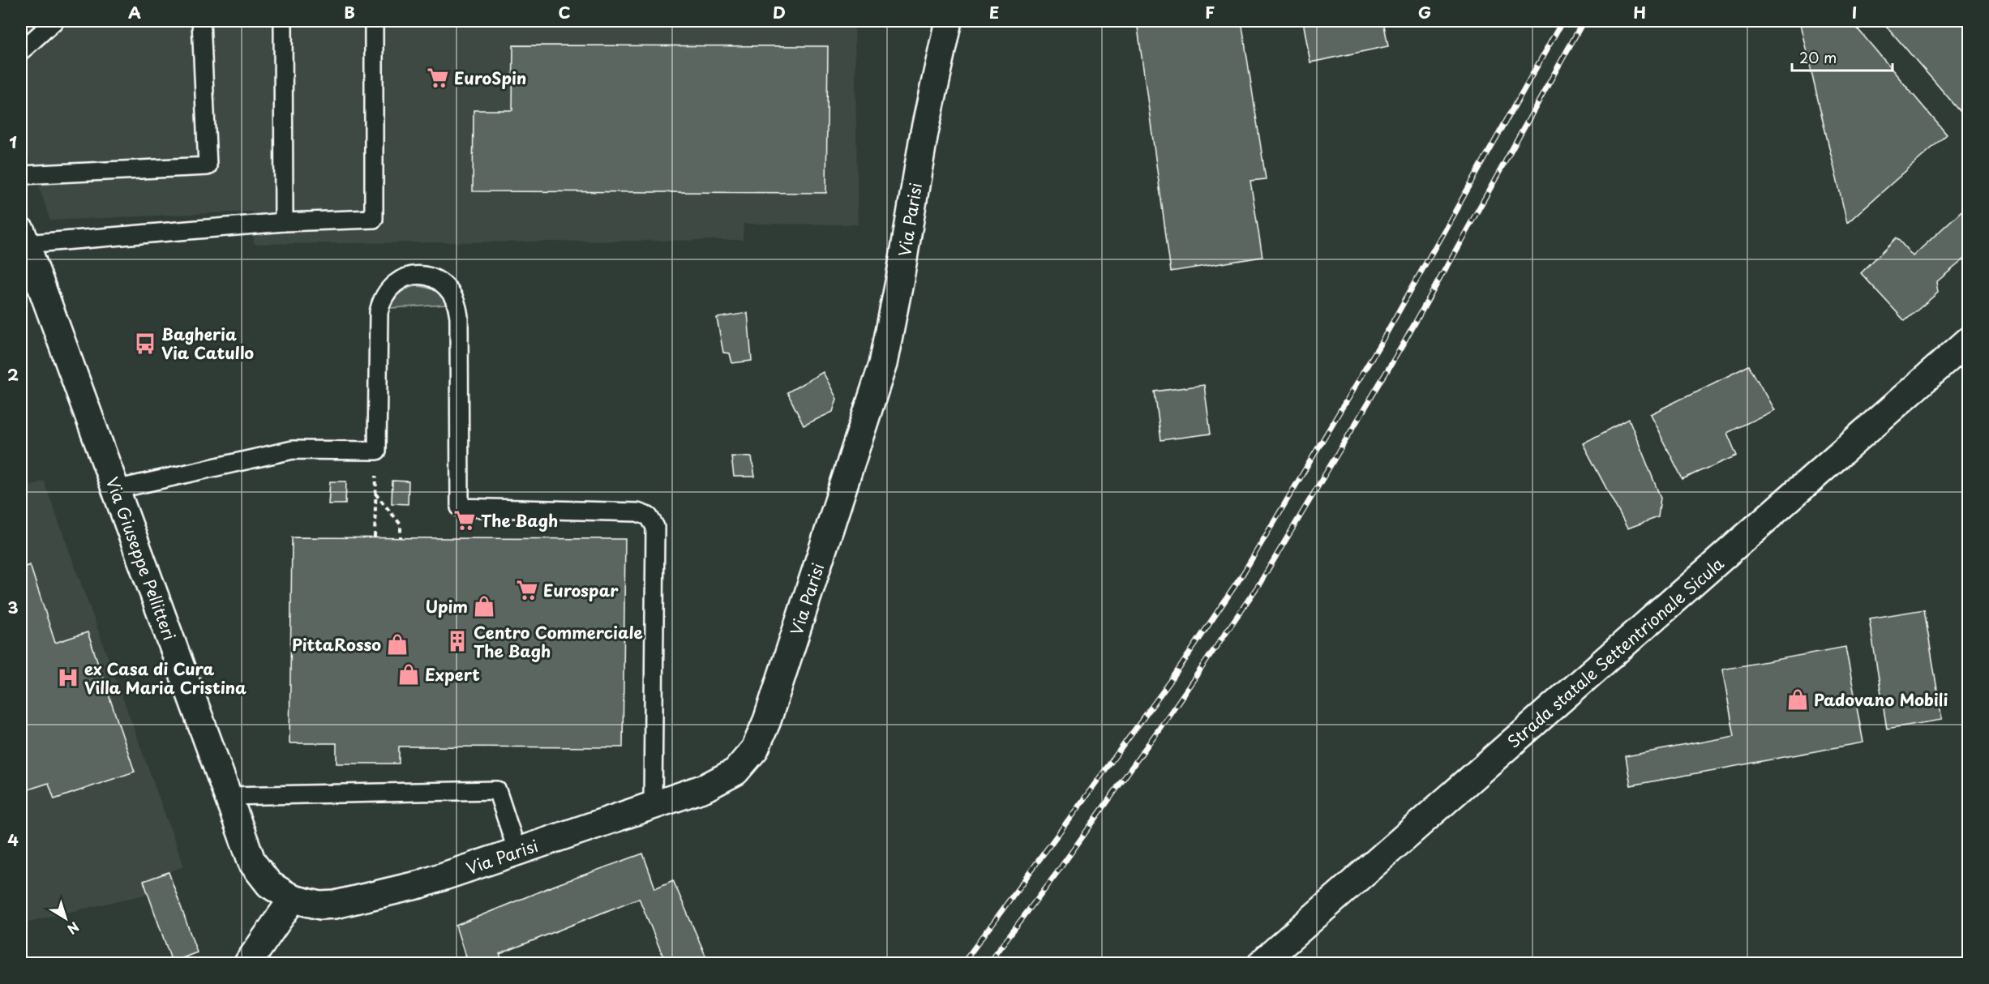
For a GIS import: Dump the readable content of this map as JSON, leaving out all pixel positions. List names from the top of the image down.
{
  "streets": {
    "street": ["Via Parisi", "Via Giuseppe Pellitteri", "Strada statale Settentrionale Sicula"]
  },
  "crossings": [
    ["Via Parisi", "Via Giuseppe Pellitteri"]
  ],
  "places": {
    "supermarket": ["EuroSpin", "The Bagh", "Eurospar"],
    "bus stop": ["Bagheria Via Catullo"],
    "shop": [
      "Upim",
      "PittaRosso",
      "Expert",
      "Padovano Mobili"
    ],
    "building": ["Centro Commerciale The Bagh"],
    "hospital": ["ex Casa di Cura Villa Maria Cristina"]
  },
  "scale_bar": "20 m",
  "north": "bottom right",
  "grid": {
    "columns": [
      "A",
      "B",
      "C",
      "D",
      "E",
      "F",
      "G",
      "H",
      "I"
    ],
    "rows": [
      "1",
      "2",
      "3",
      "4"
    ]
  }
}
